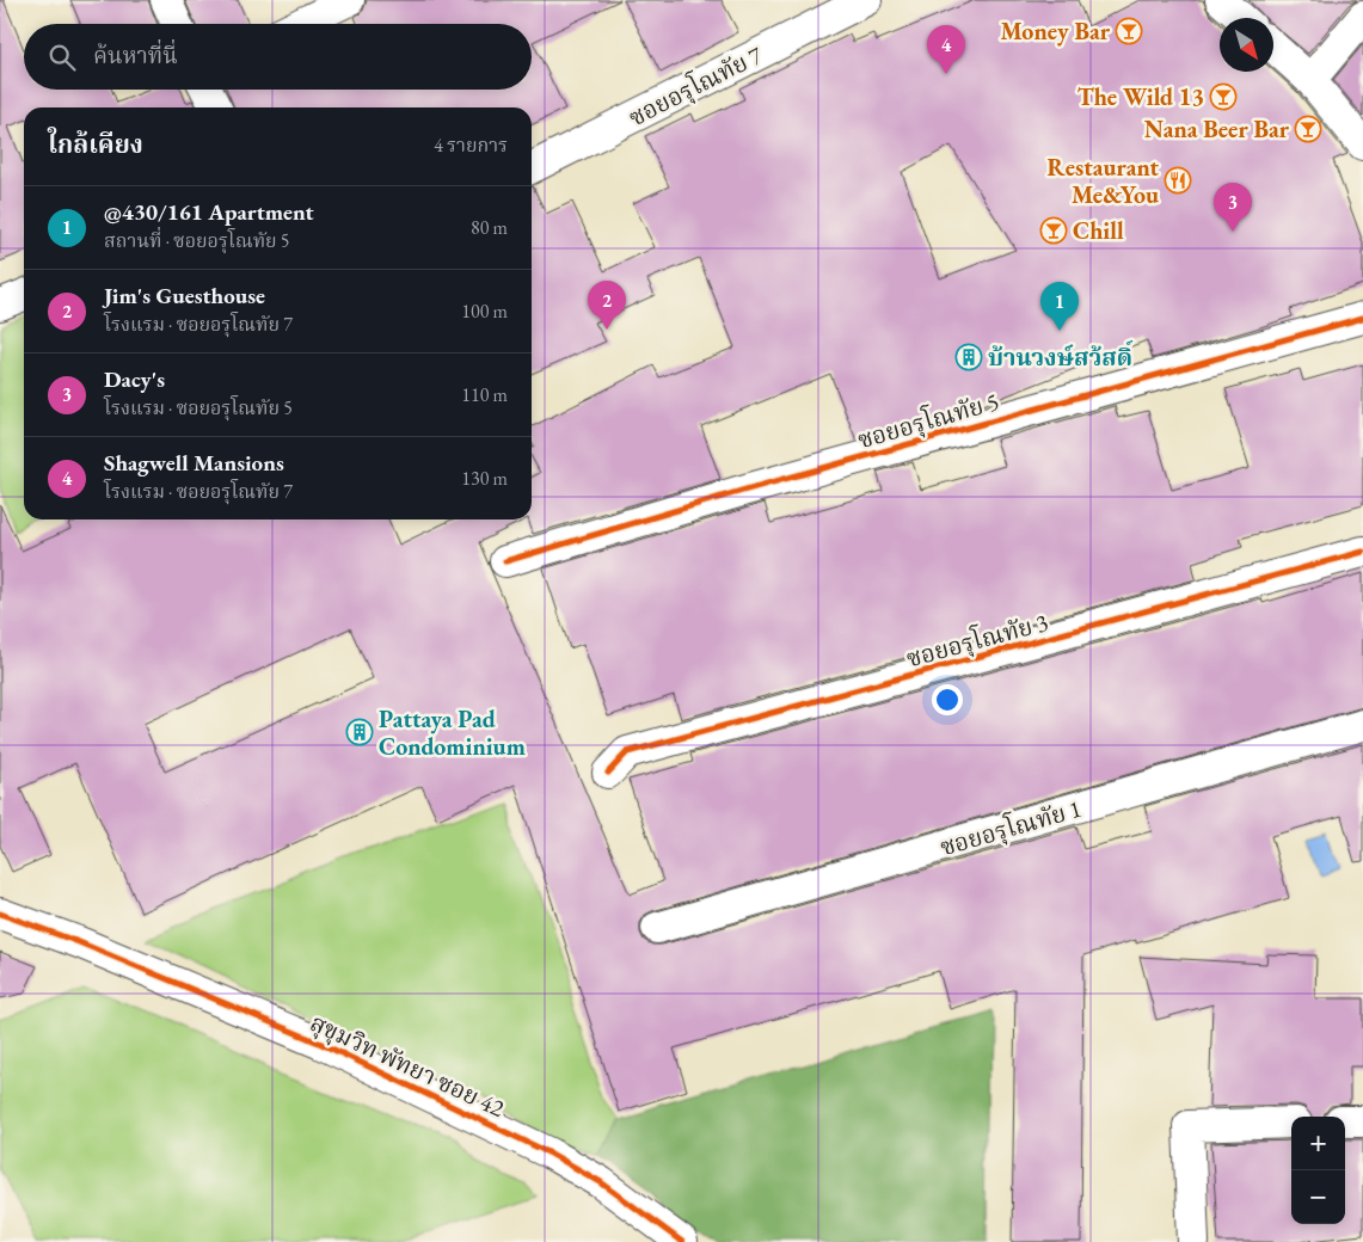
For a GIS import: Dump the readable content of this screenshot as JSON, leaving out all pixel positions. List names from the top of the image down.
{
  "streets": {
    "street": [
      "ซอยอรุโณทัย 7",
      "ซอยอรุโณทัย 5",
      "ซอยอรุโณทัย 3",
      "ซอยอรุโณทัย 1",
      "สุขุมวิท พัทยา ซอย 42"
    ]
  },
  "places": {
    "bar": [
      "Money Bar",
      "The Wild 13",
      "Nana Beer Bar",
      "Chill"
    ],
    "restaurant": ["Restaurant Me&You"],
    "building": ["บ้านวงษ์สว้สดิ์", "Pattaya Pad Condominium"]
  },
  "north": "bottom right",
  "page": {
    "search": "ค้นหาที่นี่",
    "pins": [
      "4",
      "3",
      "2",
      "1"
    ],
    "heading": ["ใกล้เคียง", "4 รายการ"],
    "list": [
      {
        "mark": "1",
        "name": "@430/161 Apartment",
        "note": "สถานที่ · ซอยอรุโณทัย 5",
        "value": "80 m"
      },
      {
        "mark": "2",
        "name": "Jim's Guesthouse",
        "note": "โรงแรม · ซอยอรุโณทัย 7",
        "value": "100 m"
      },
      {
        "mark": "3",
        "name": "Dacy's",
        "note": "โรงแรม · ซอยอรุโณทัย 5",
        "value": "110 m"
      },
      {
        "mark": "4",
        "name": "Shagwell Mansions",
        "note": "โรงแรม · ซอยอรุโณทัย 7",
        "value": "130 m"
      }
    ],
    "map_buttons": ["+", "−"]
  }
}
